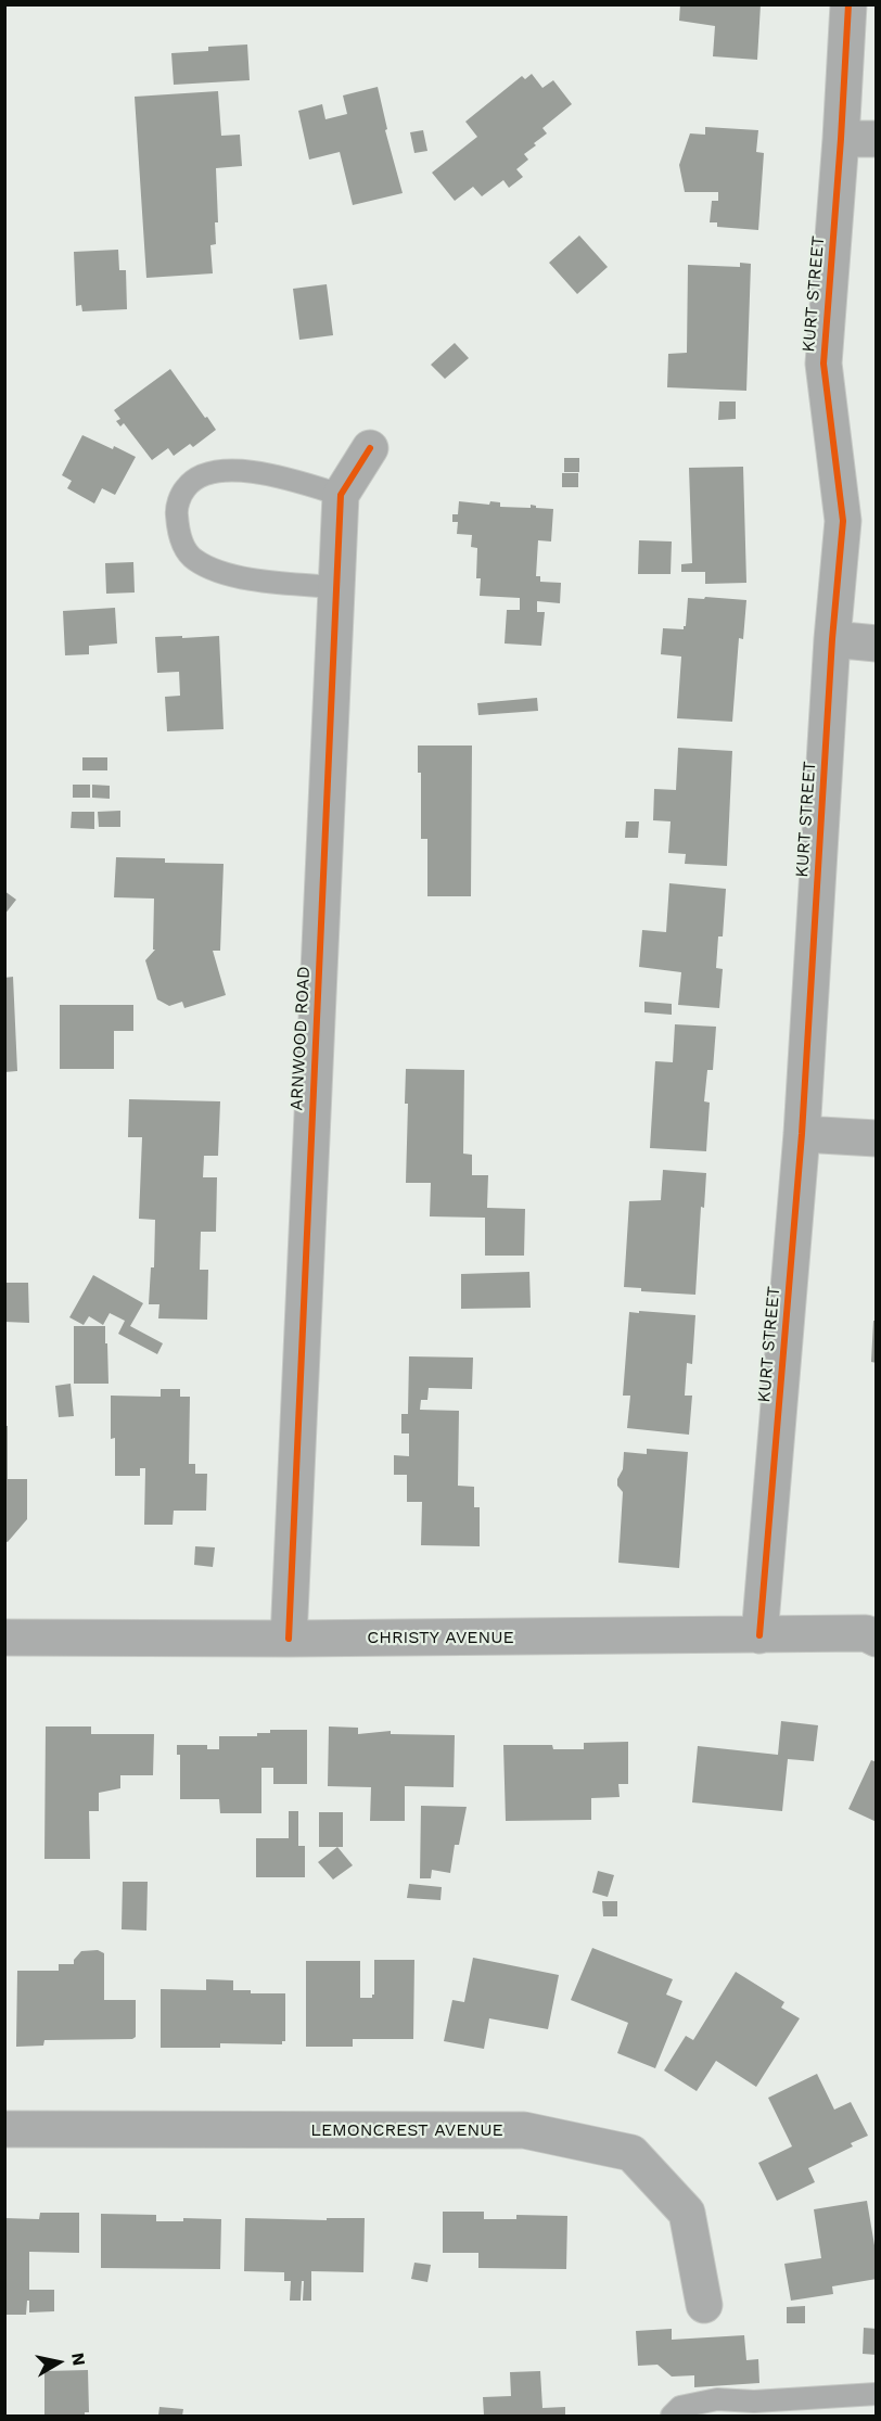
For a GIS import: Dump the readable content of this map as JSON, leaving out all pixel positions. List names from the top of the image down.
{
  "streets": {
    "street": [
      "KURT STREET",
      "ARNWOOD ROAD",
      "CHRISTY AVENUE",
      "LEMONCREST AVENUE"
    ]
  },
  "crossings": [
    ["KURT STREET", "CHRISTY AVENUE"],
    ["ARNWOOD ROAD", "CHRISTY AVENUE"]
  ],
  "north": "right"
}
